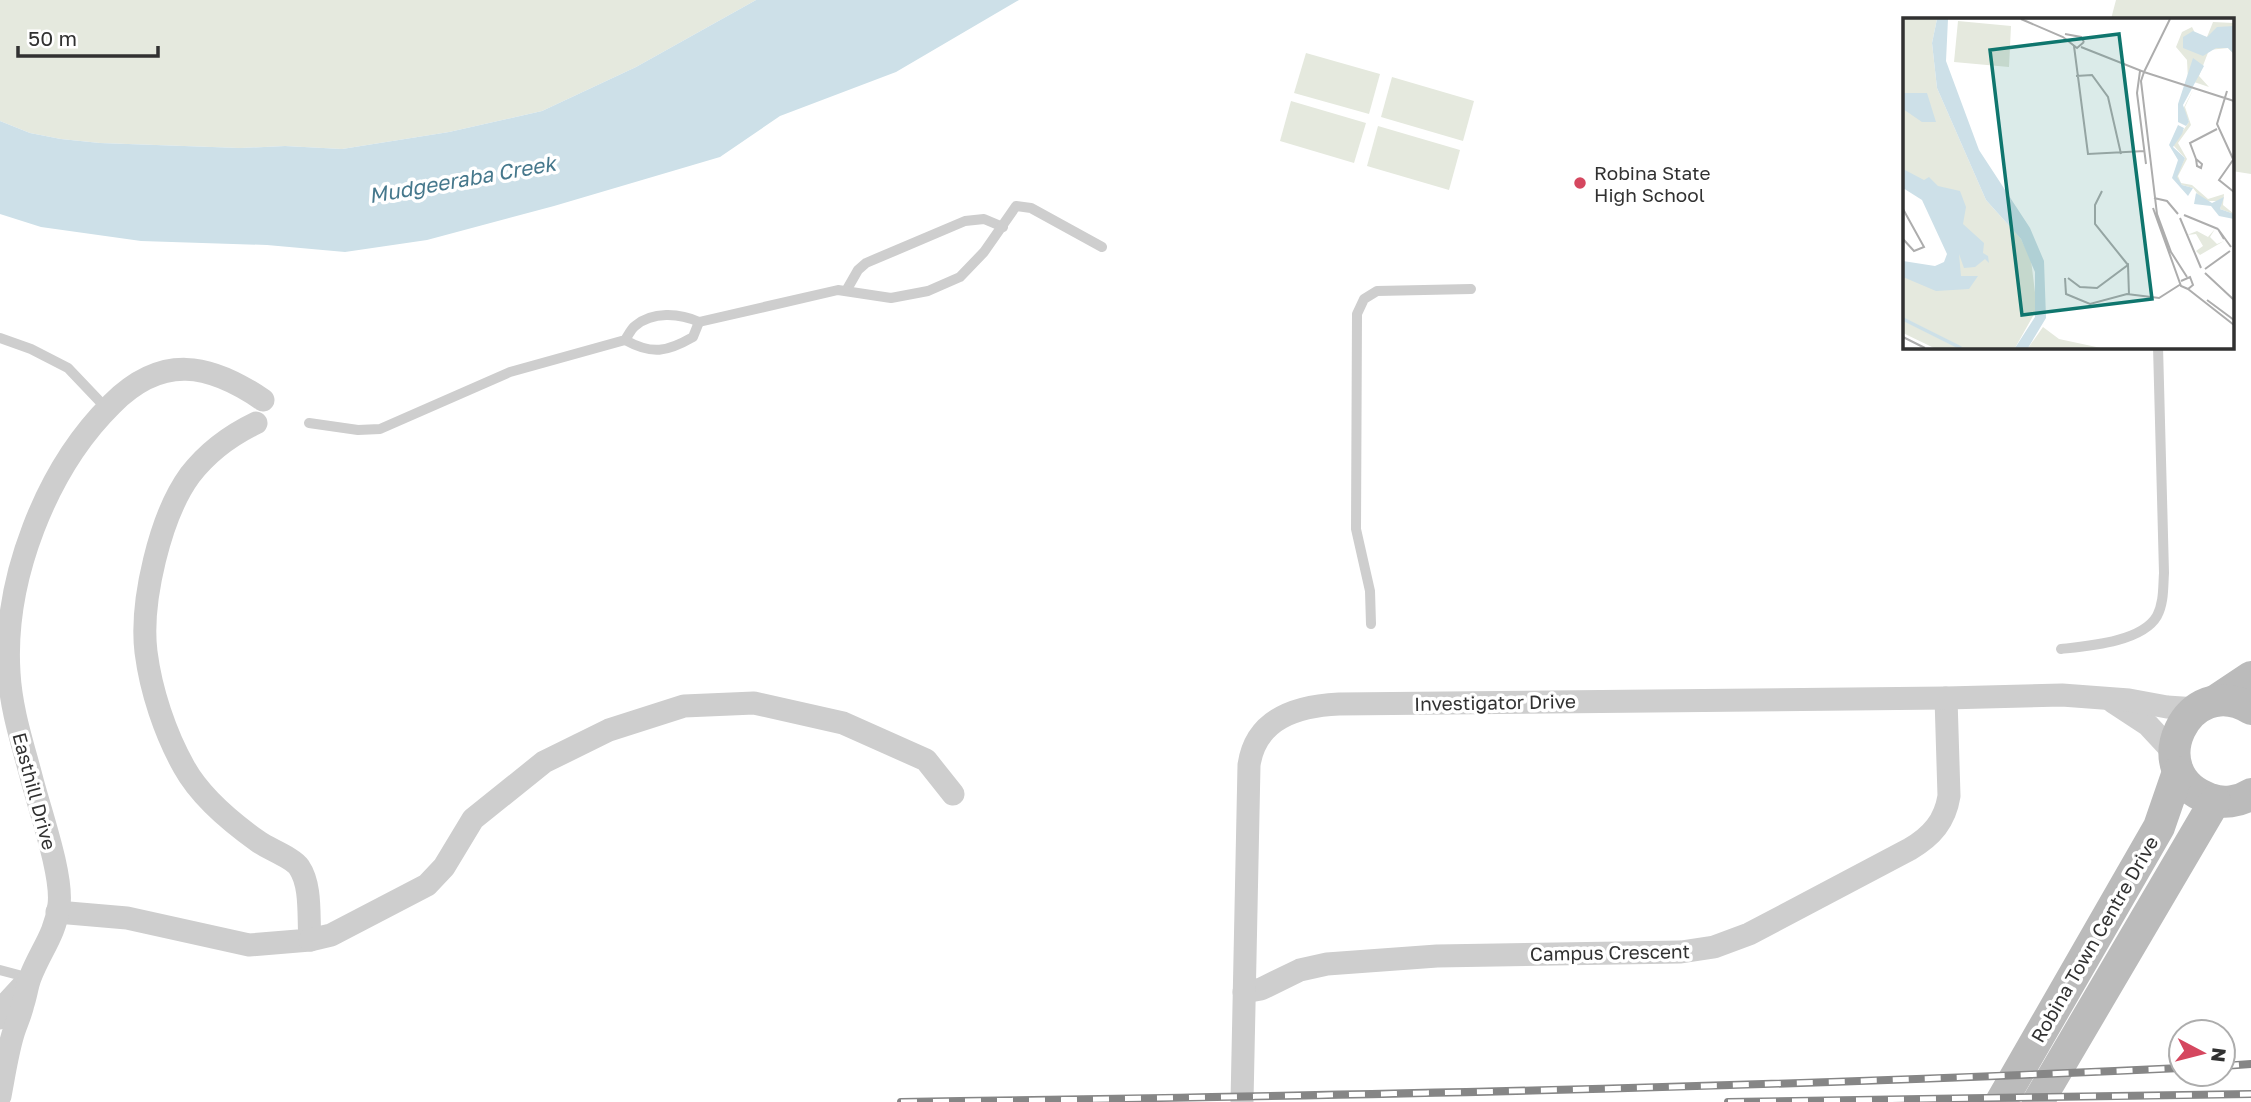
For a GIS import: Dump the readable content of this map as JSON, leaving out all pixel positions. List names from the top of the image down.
{
  "streets": {
    "main road": ["Robina Town Centre Drive"],
    "street": ["Investigator Drive", "Easthill Drive", "Campus Crescent"]
  },
  "crossings": [
    ["Investigator Drive", "Robina Town Centre Drive"],
    ["Investigator Drive", "Campus Crescent"]
  ],
  "water": ["Mudgeeraba Creek"],
  "places": ["Robina State High School"],
  "scale_bar": "50 m",
  "north": "right"
}
